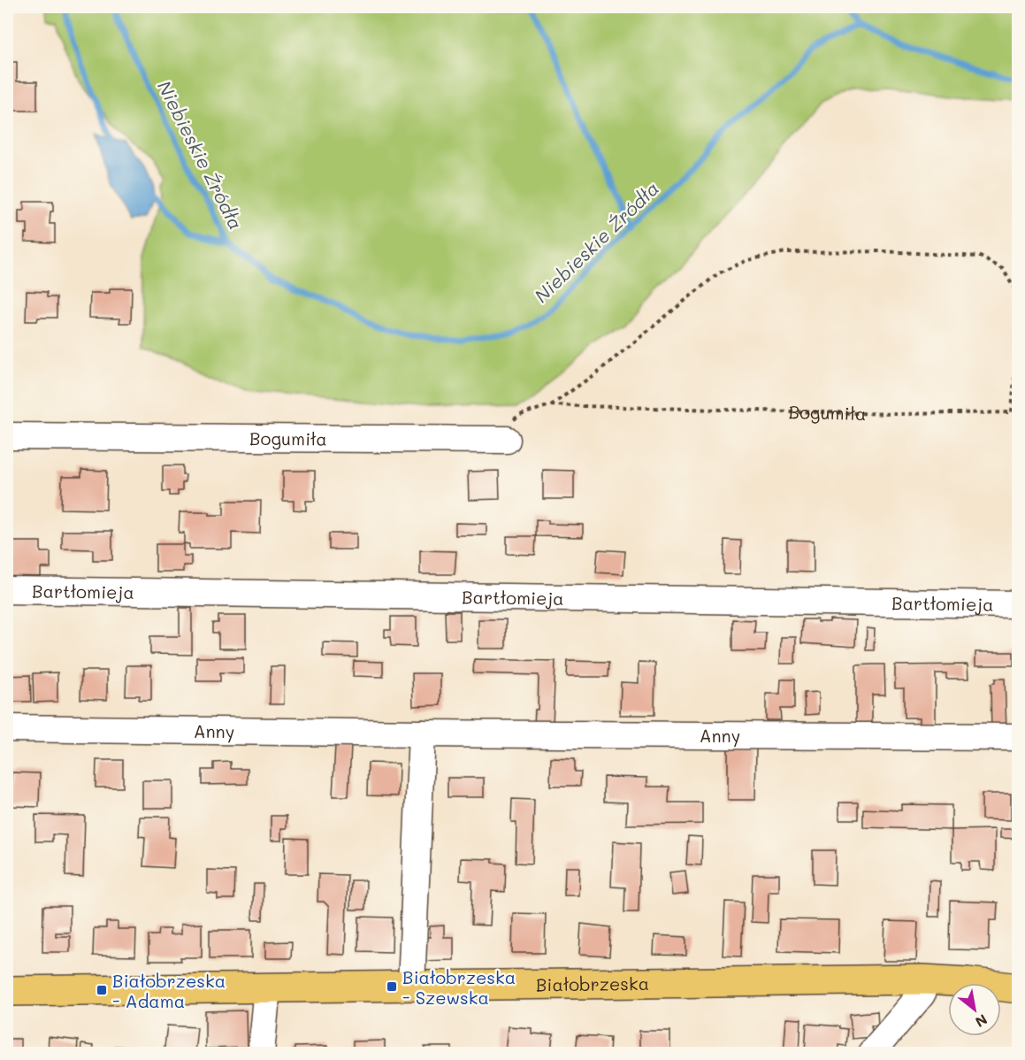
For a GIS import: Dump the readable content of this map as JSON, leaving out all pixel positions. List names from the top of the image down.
{
  "streets": {
    "main road": ["Białobrzeska"],
    "street": ["Bogumiła", "Bartłomieja", "Anny"]
  },
  "water": ["Niebieskie Źródła"],
  "places": {
    "transit": ["Białobrzeska - Szewska", "Białobrzeska - Adama"]
  },
  "north": "bottom right"
}
